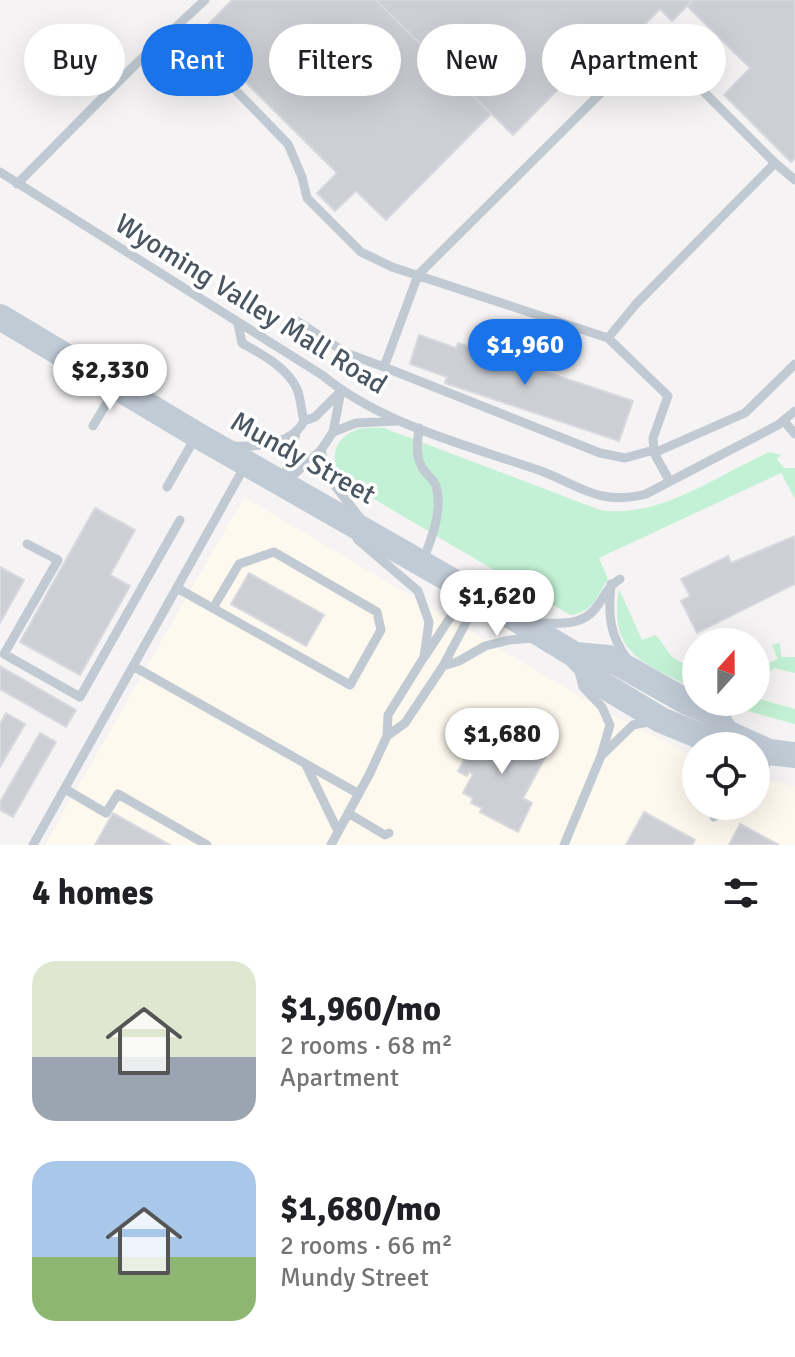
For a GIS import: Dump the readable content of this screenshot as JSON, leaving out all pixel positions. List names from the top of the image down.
{
  "streets": {
    "main road": ["Mundy Street"],
    "lane": ["Wyoming Valley Mall Road"]
  },
  "north": "top",
  "page": {
    "chip": [
      "Buy",
      "Rent",
      "Filters",
      "New",
      "Apartment"
    ],
    "price": [
      "$1,960",
      "$2,330",
      "$1,620",
      "$1,680"
    ],
    "heading": "4 homes",
    "list": [
      {
        "name": "$1,960/mo",
        "note": "2 rooms · 68 m² · Apartment"
      },
      {
        "name": "$1,680/mo",
        "note": "2 rooms · 66 m² · Mundy Street"
      }
    ]
  }
}
